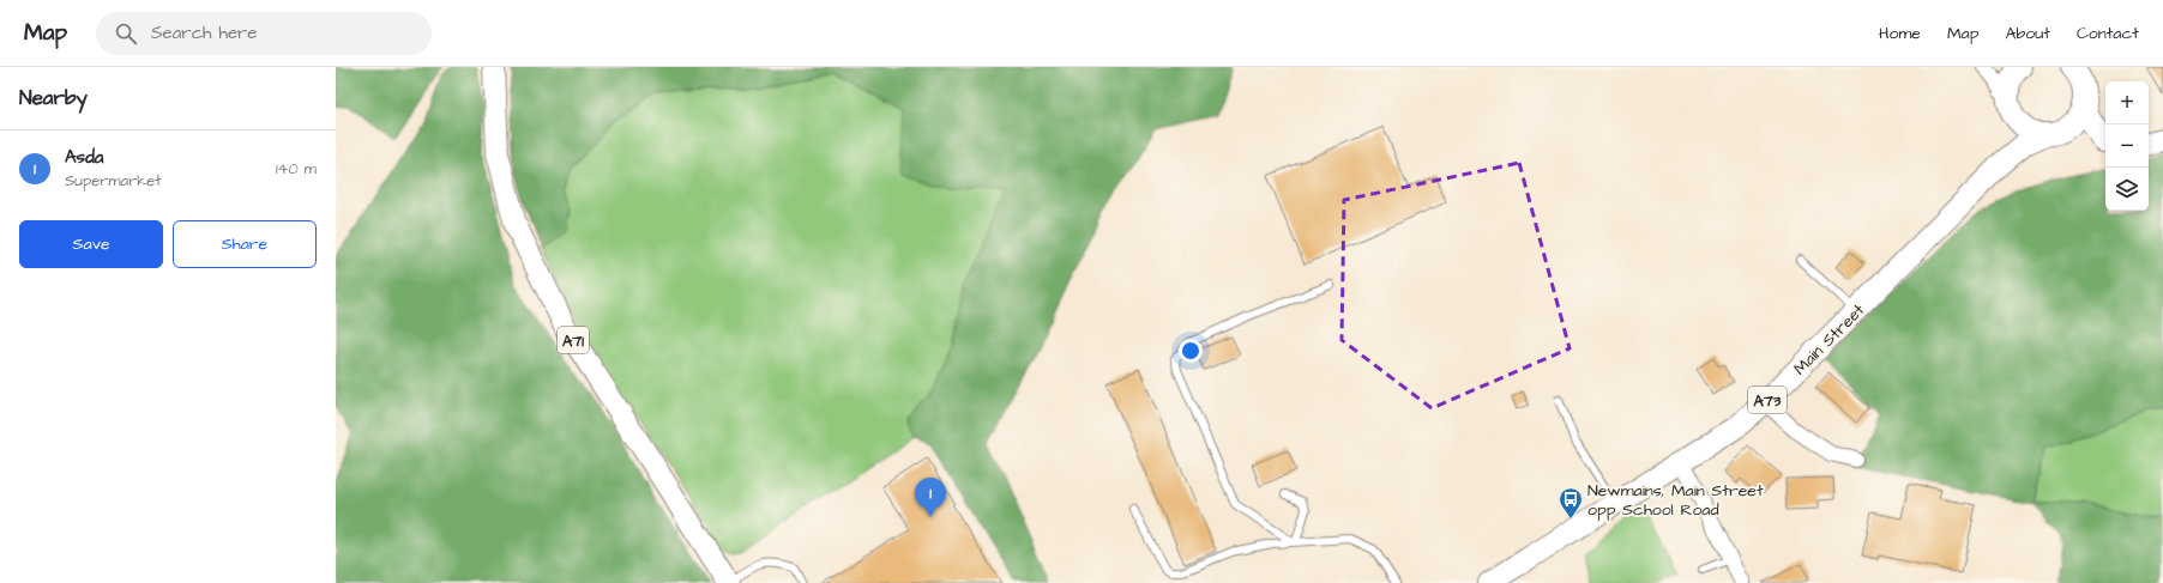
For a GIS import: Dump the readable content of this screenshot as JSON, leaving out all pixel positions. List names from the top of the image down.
{
  "streets": {
    "main road": ["Main Street", "A71", "A73"]
  },
  "crossings": [
    ["Main Street", "A73"]
  ],
  "places": {
    "bus stop": ["Newmains, Main Street opp School Road"]
  },
  "page": {
    "header": "Map",
    "search": "Search here",
    "nav": [
      "Home",
      "Map",
      "About",
      "Contact"
    ],
    "heading": "Nearby",
    "map_buttons": ["+", "−"],
    "list": [
      {
        "mark": "1",
        "name": "Asda",
        "note": "Supermarket",
        "value": "140 m"
      }
    ],
    "buttons": ["Save", "Share"],
    "pins": "1"
  }
}
